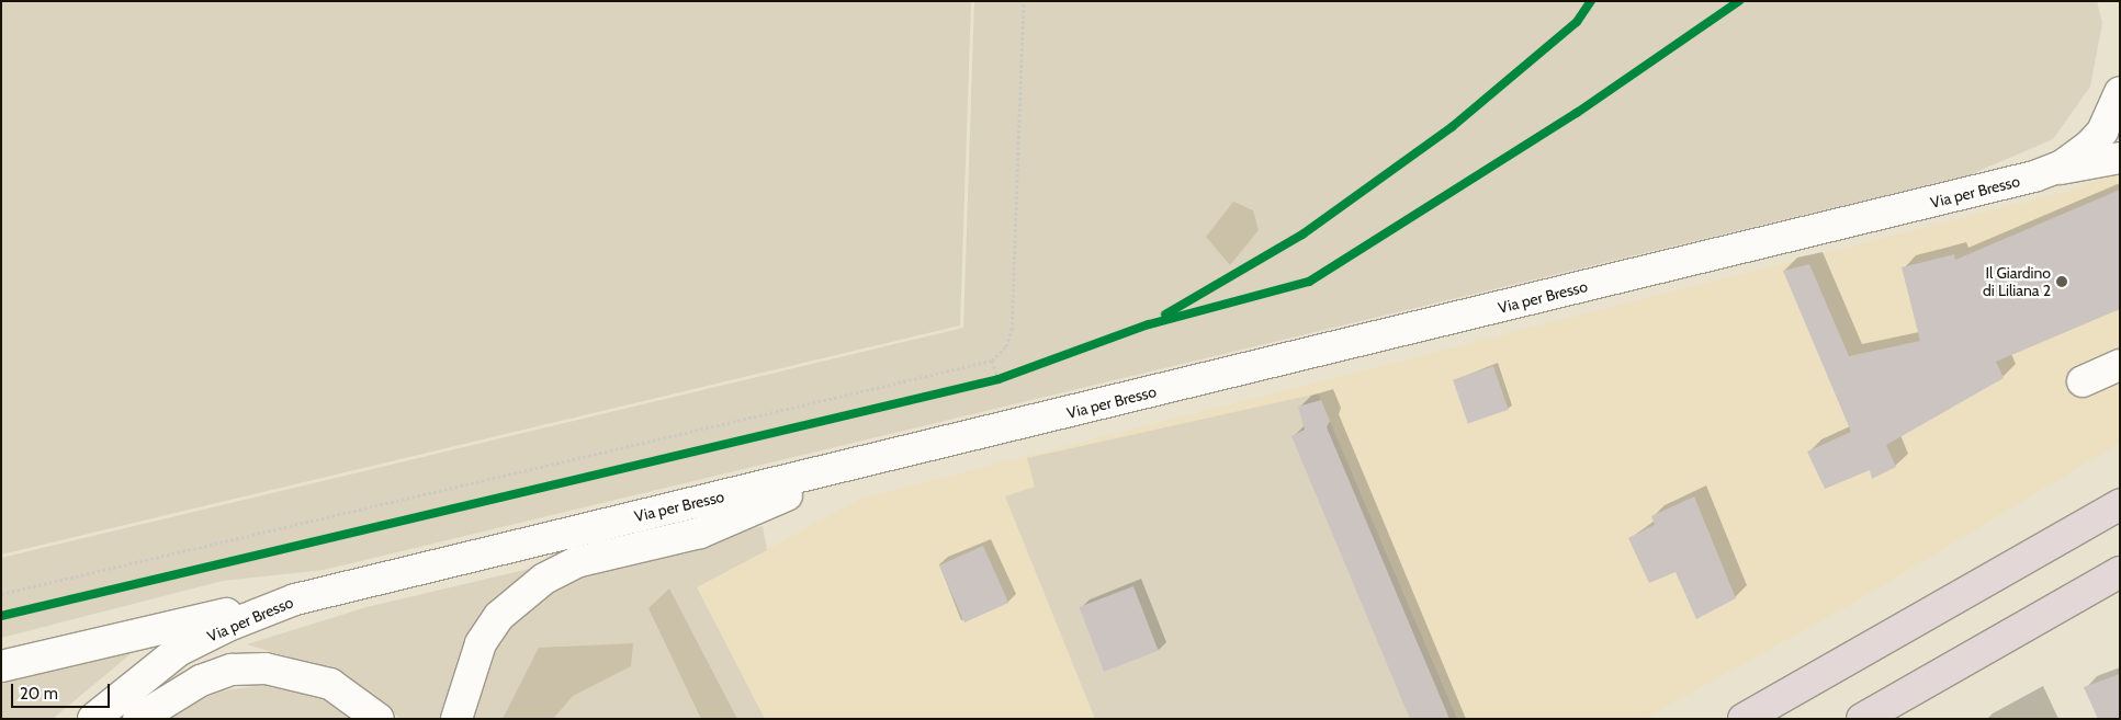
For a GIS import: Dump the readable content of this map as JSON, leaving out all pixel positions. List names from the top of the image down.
{
  "streets": {
    "street": ["Via per Bresso"]
  },
  "places": ["Il Giardino di Liliana 2"],
  "scale_bar": "20 m"
}
